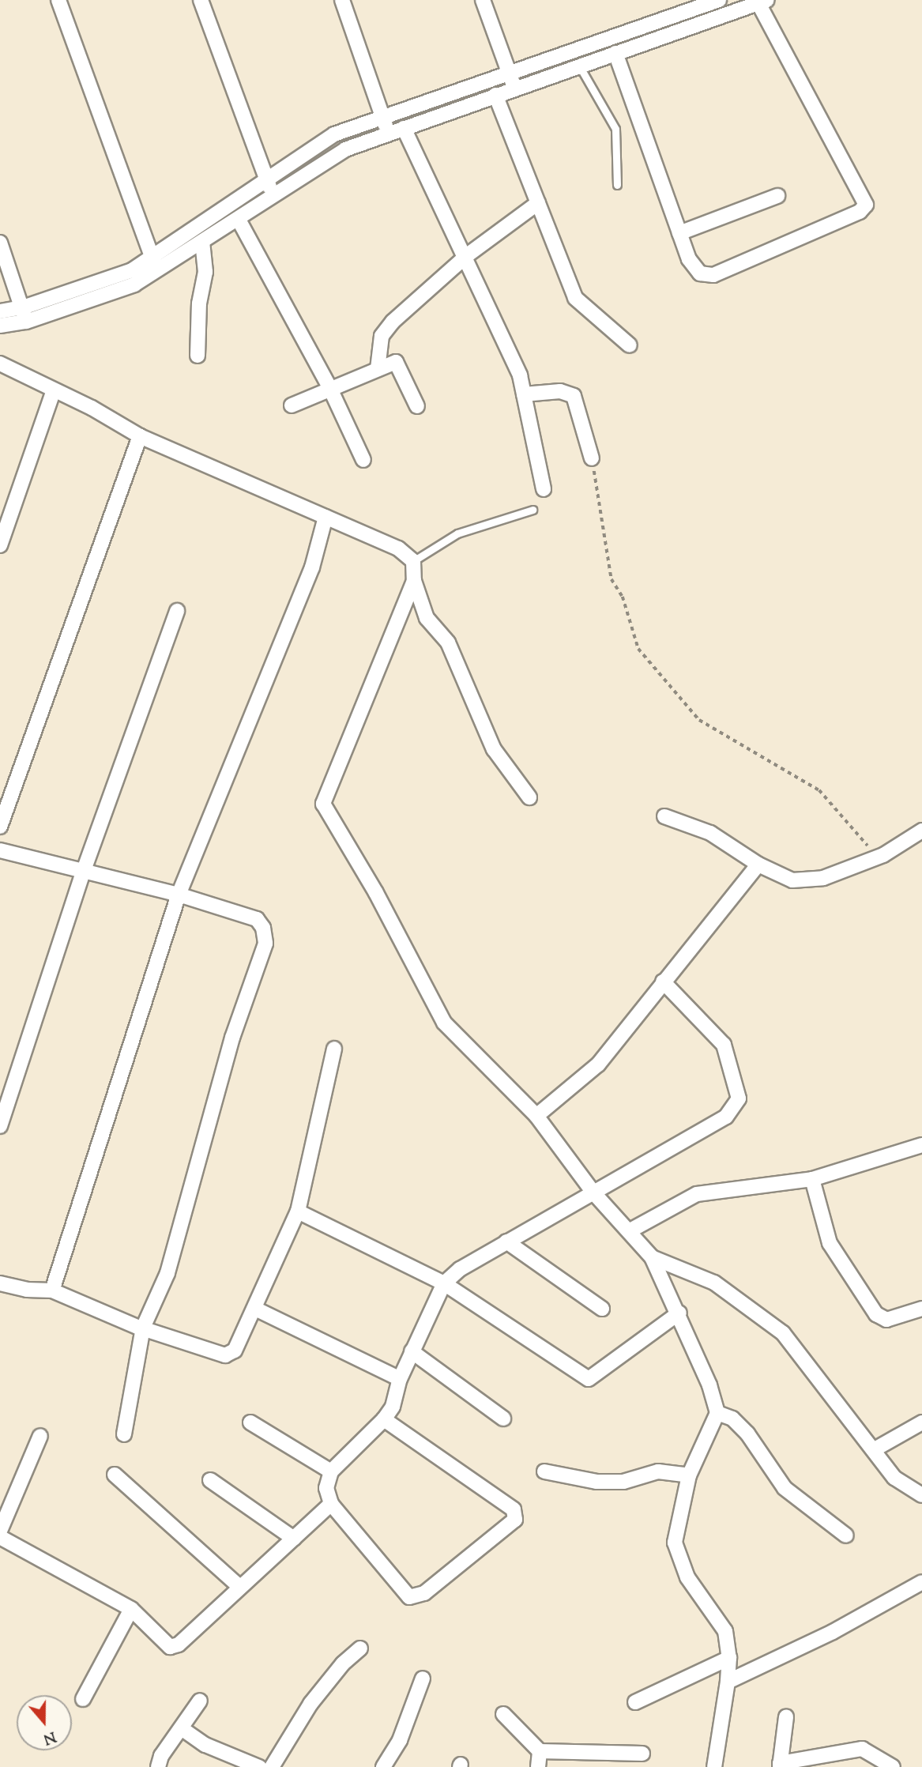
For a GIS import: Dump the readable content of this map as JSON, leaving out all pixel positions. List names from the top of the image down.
{
  "north": "bottom"
}
